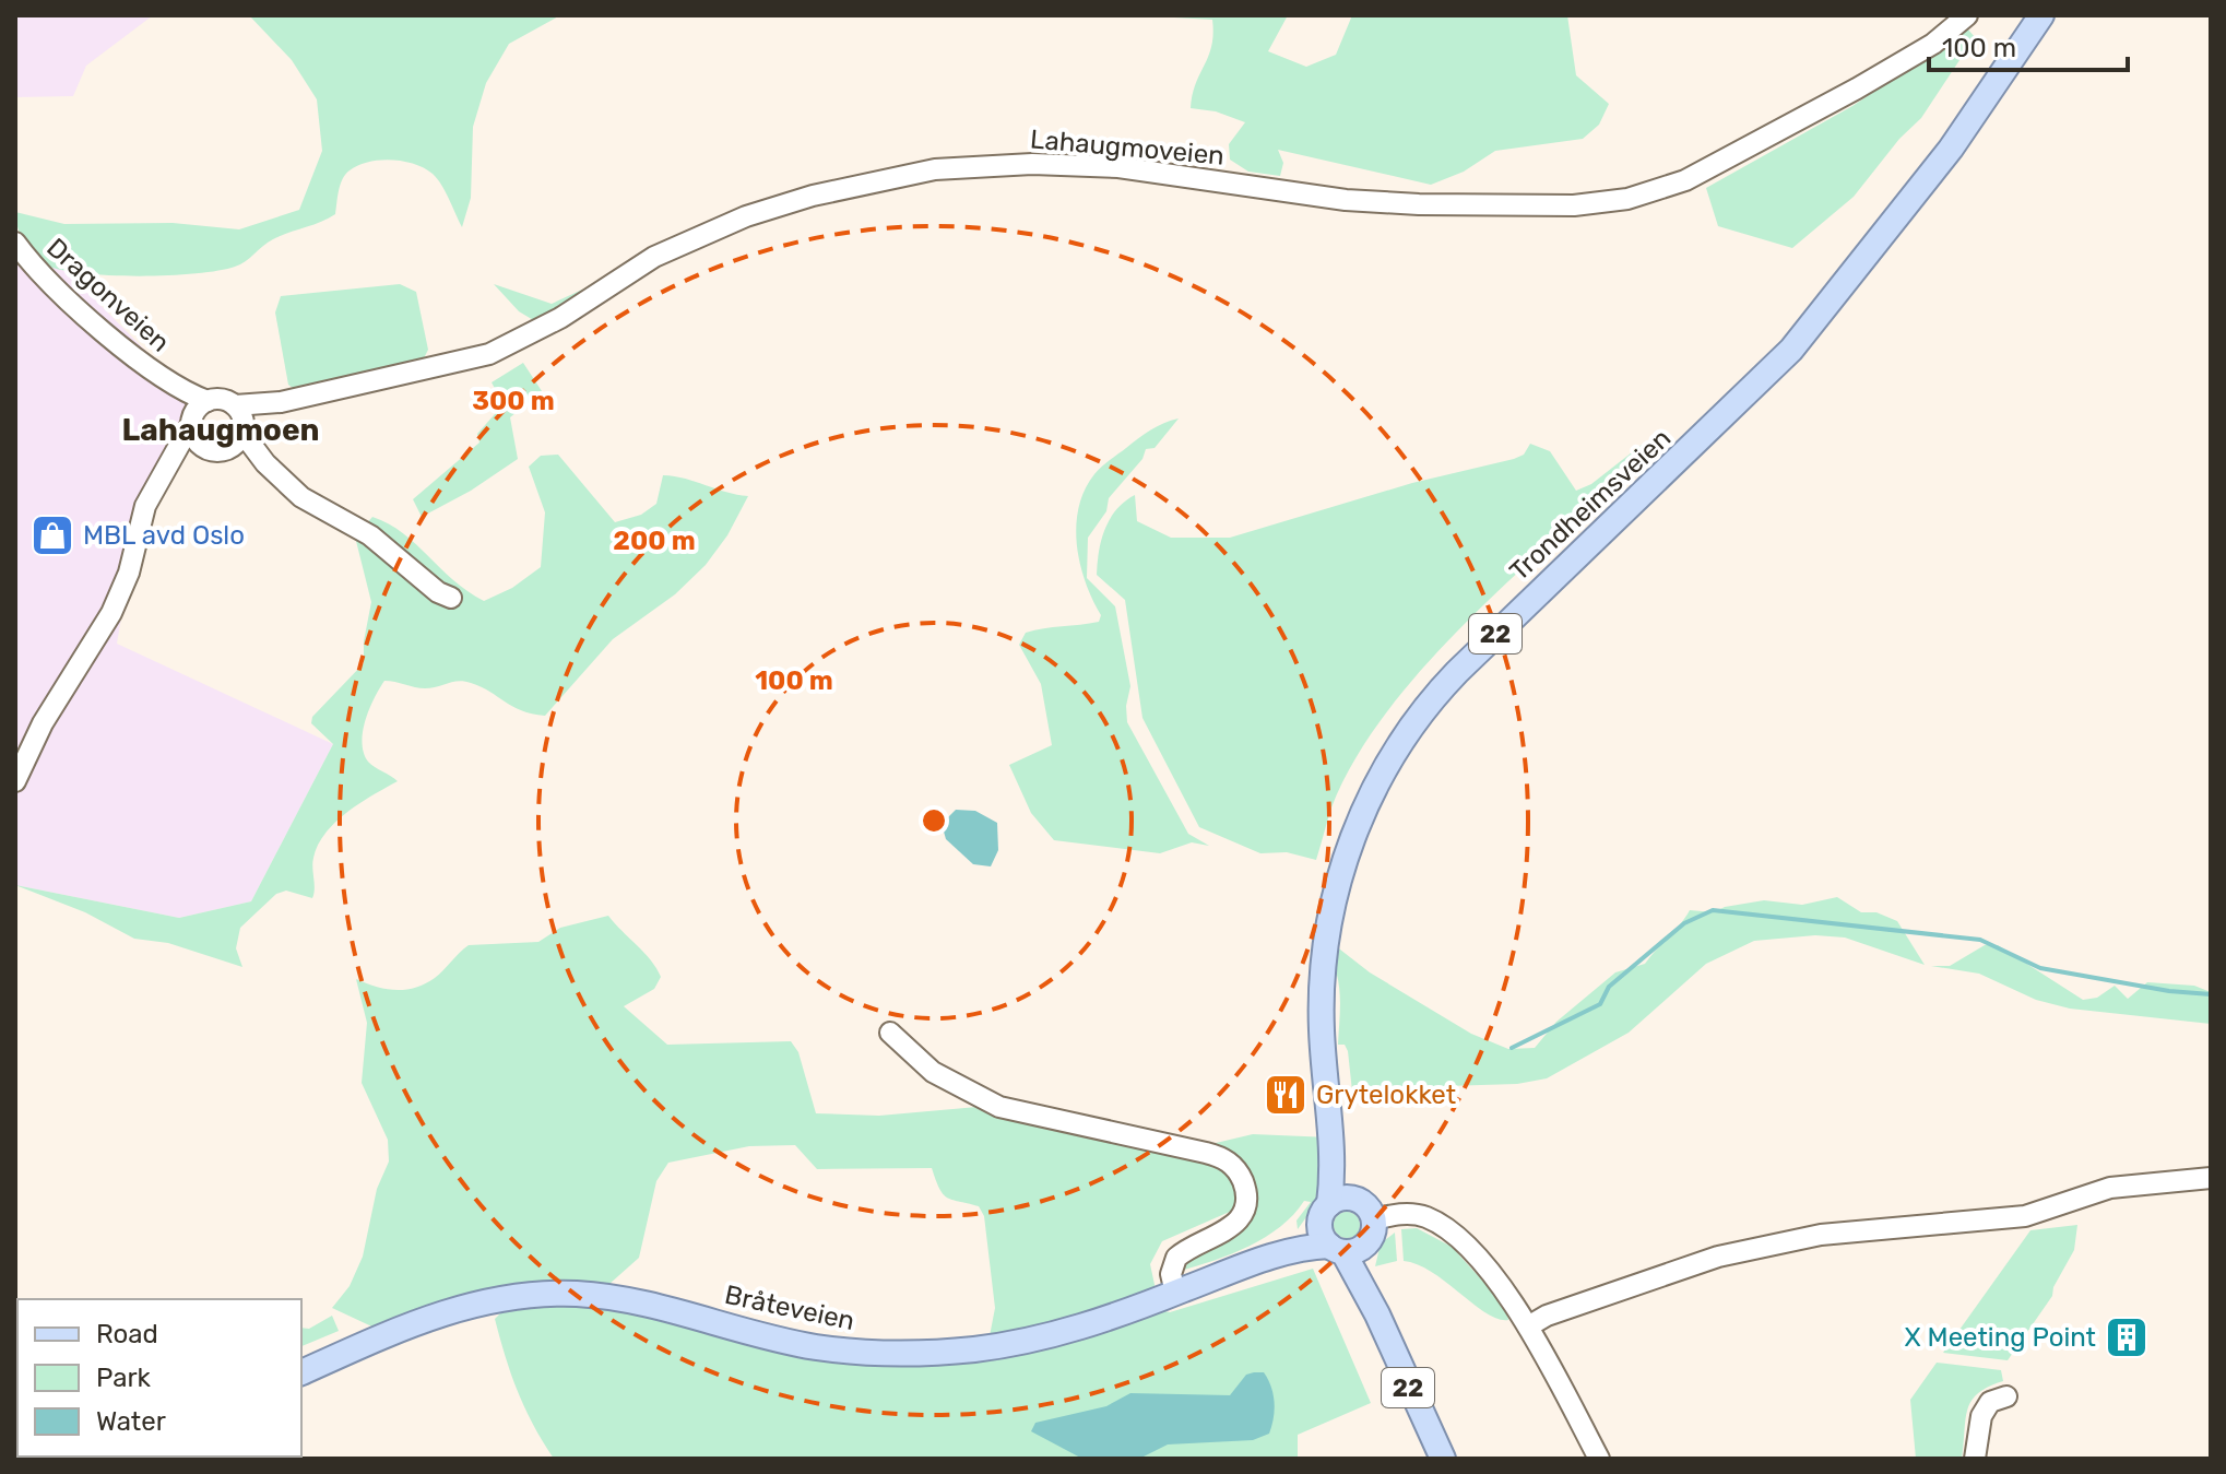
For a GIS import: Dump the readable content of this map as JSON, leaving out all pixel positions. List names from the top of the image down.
{
  "streets": {
    "main road": ["Trondheimsveien", "22", "Bråteveien"],
    "street": ["Lahaugmoveien", "Dragonveien"]
  },
  "crossings": [
    ["Lahaugmoveien", "Dragonveien"],
    ["Trondheimsveien", "22"],
    ["Trondheimsveien", "Bråteveien"],
    ["22", "Bråteveien"]
  ],
  "districts": ["Lahaugmoen"],
  "places": {
    "shop": ["MBL avd Oslo"],
    "restaurant": ["Grytelokket"],
    "building": ["X Meeting Point"]
  },
  "legend": ["Road", "Park", "Water"],
  "scale_bar": "100 m",
  "rings": ["300 m", "200 m", "100 m"]
}
